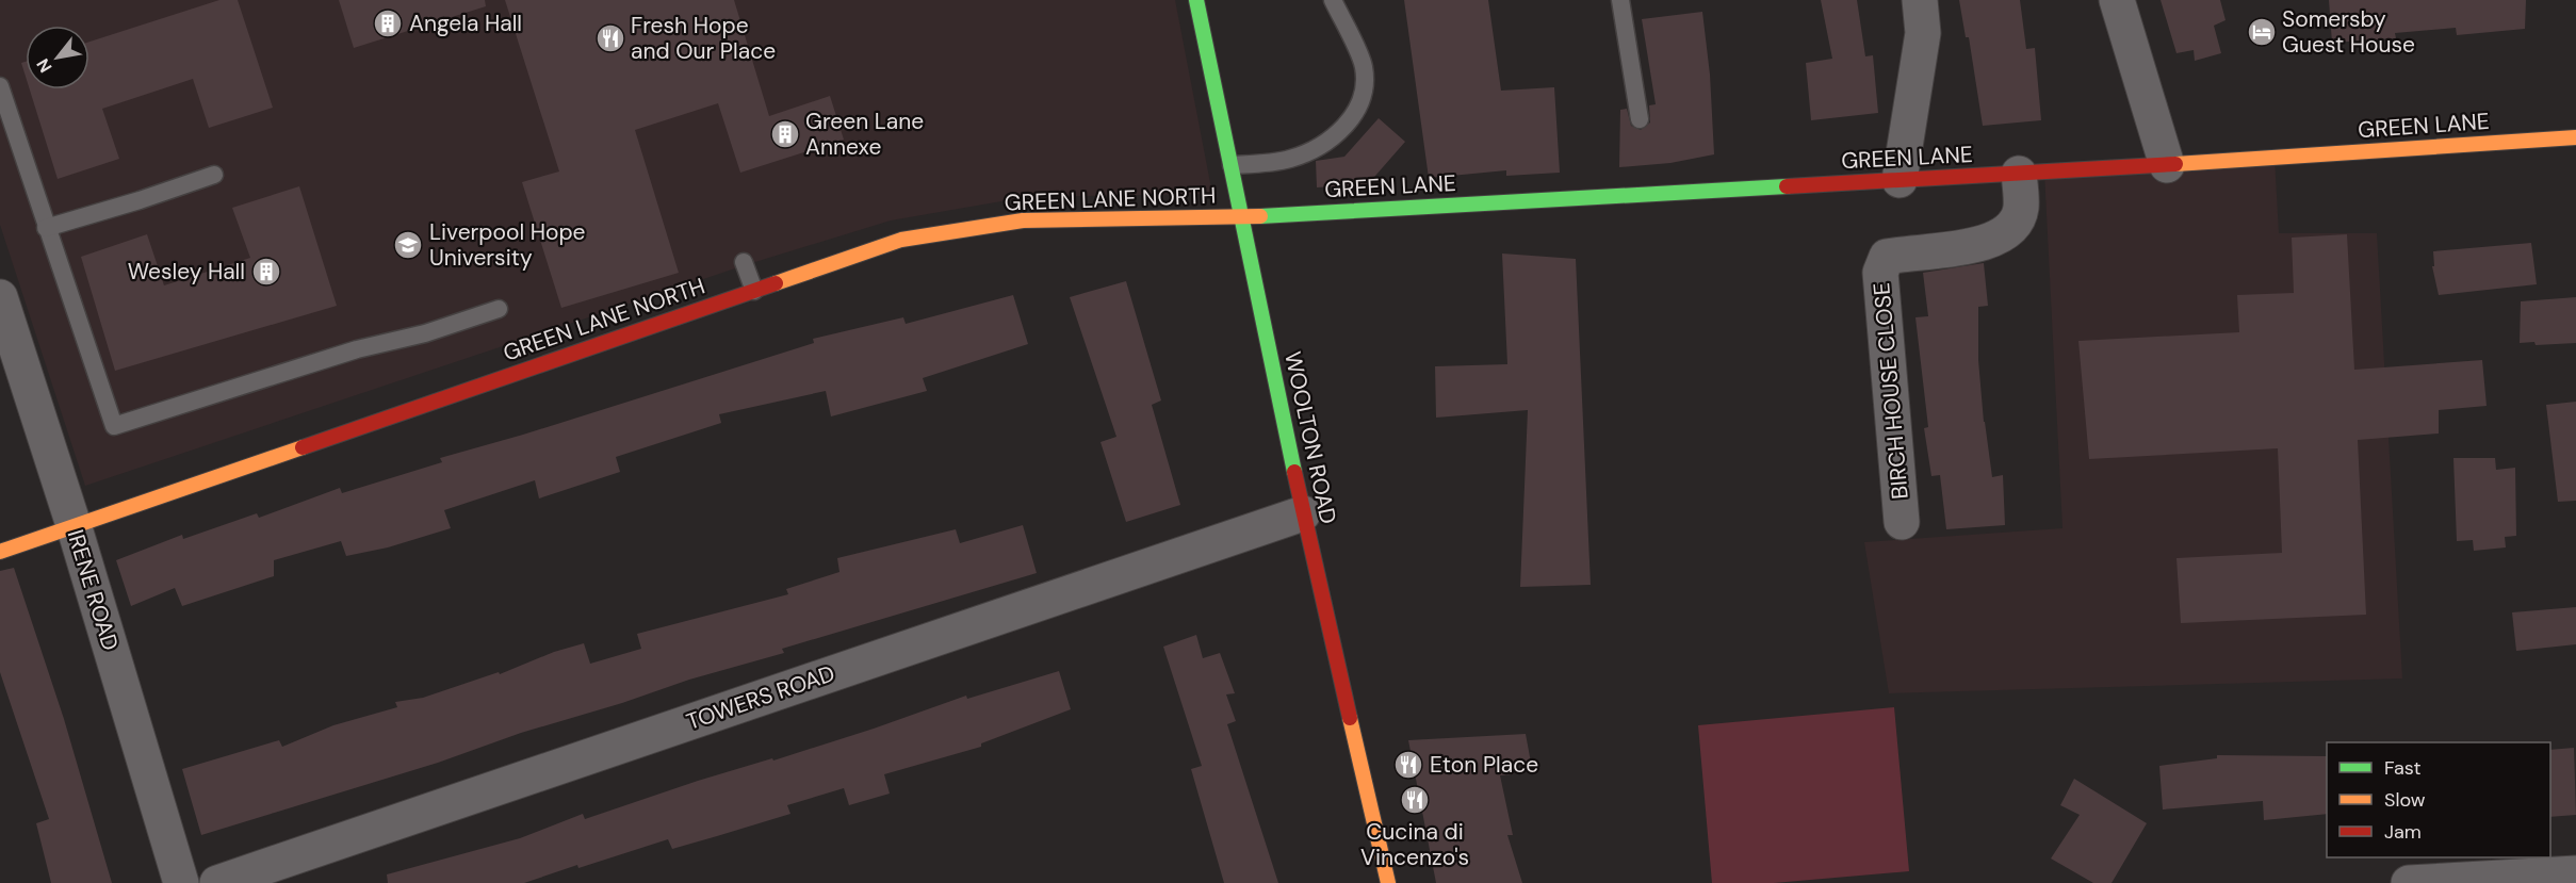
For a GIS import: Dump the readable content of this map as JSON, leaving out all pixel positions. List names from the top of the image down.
{
  "streets": {
    "street": [
      "GREEN LANE",
      "GREEN LANE NORTH",
      "BIRCH HOUSE CLOSE",
      "WOOLTON ROAD",
      "IRENE ROAD",
      "TOWERS ROAD"
    ]
  },
  "crossings": [
    ["GREEN LANE", "GREEN LANE NORTH"],
    ["GREEN LANE", "BIRCH HOUSE CLOSE"],
    ["GREEN LANE", "WOOLTON ROAD"],
    ["GREEN LANE NORTH", "WOOLTON ROAD"],
    ["GREEN LANE NORTH", "IRENE ROAD"],
    ["WOOLTON ROAD", "TOWERS ROAD"]
  ],
  "places": {
    "building": ["Angela Hall", "Green Lane Annexe", "Wesley Hall"],
    "hotel": ["Somersby Guest House"],
    "restaurant": ["Fresh Hope and Our Place", "Eton Place", "Cucina di Vincenzo's"],
    "school or university": ["Liverpool Hope University"]
  },
  "legend": ["Fast", "Slow", "Jam"],
  "north": "bottom left"
}
